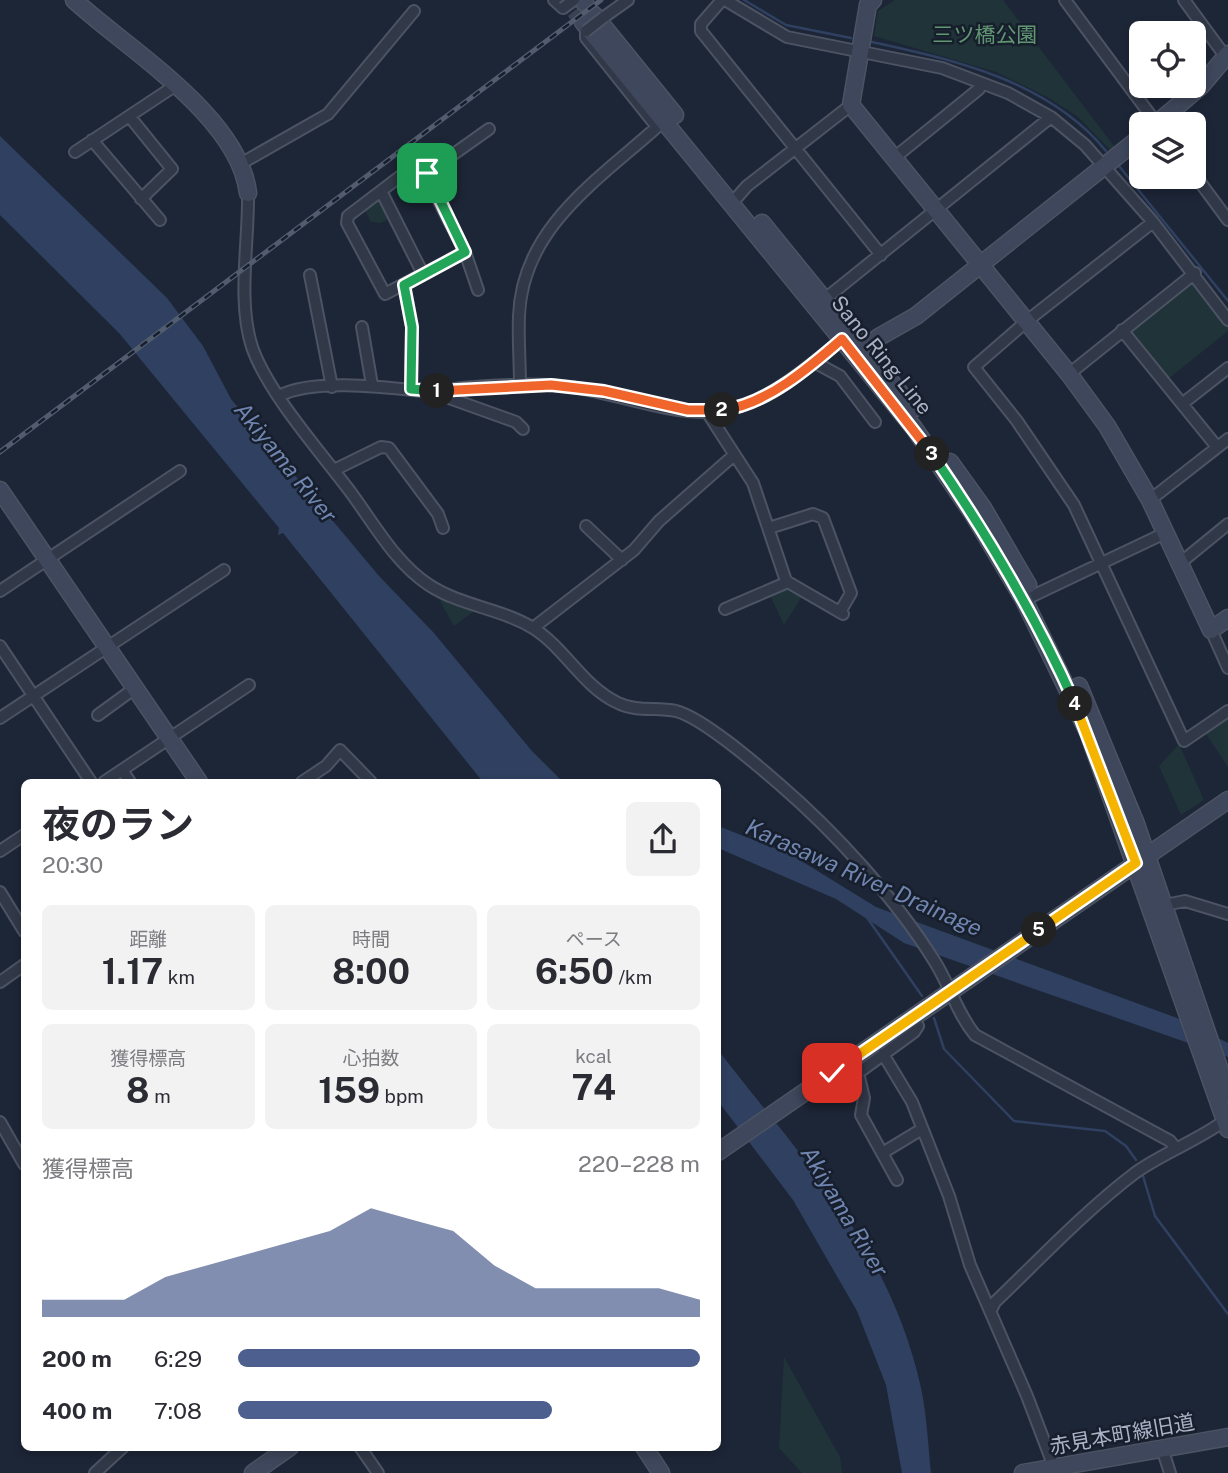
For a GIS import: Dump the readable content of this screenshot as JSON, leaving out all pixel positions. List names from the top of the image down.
{
  "streets": {
    "main road": ["Sano Ring Line", "赤見本町線旧道"]
  },
  "water": ["Akiyama River", "Karasawa River Drainage"],
  "parks": ["三ツ橋公園"],
  "page": {
    "pins": [
      "1",
      "2",
      "3",
      "4",
      "5"
    ],
    "heading": ["夜のラン", "20:30"],
    "stats": [
      ["距離", "1.17 km"],
      ["時間", "8:00"],
      ["ペース", "6:50 /km"],
      ["獲得標高", "8 m"],
      ["心拍数", "159 bpm"],
      ["kcal", "74"]
    ],
    "chart": ["獲得標高", "220–228 m"],
    "list": [
      {
        "name": "200 m",
        "note": "6:29"
      },
      {
        "name": "400 m",
        "note": "7:08"
      }
    ]
  }
}
